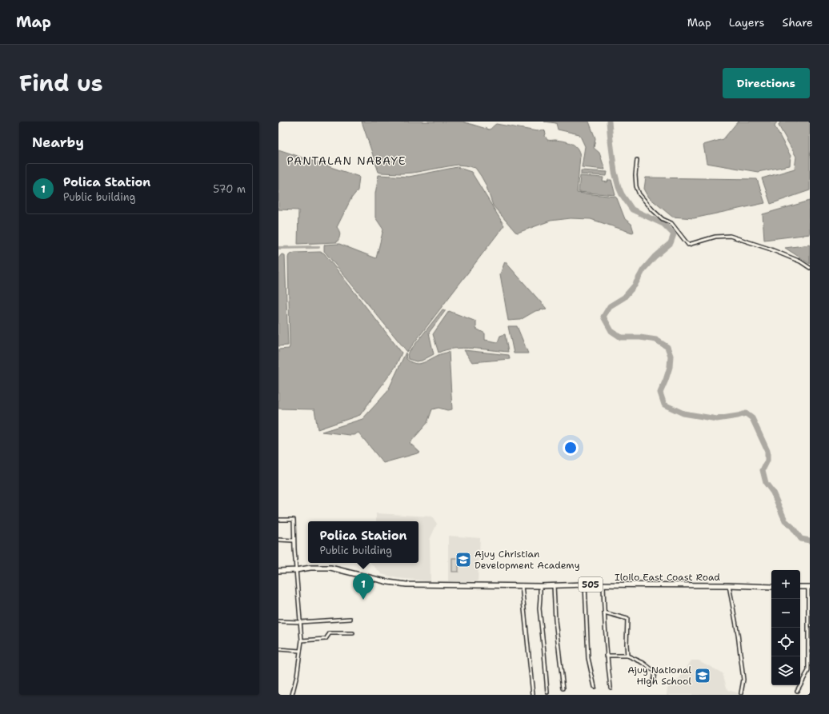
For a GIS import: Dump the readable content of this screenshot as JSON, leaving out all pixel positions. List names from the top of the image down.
{
  "streets": {
    "main road": ["Iloilo East Coast Road", "505"]
  },
  "crossings": [
    ["Iloilo East Coast Road", "505"]
  ],
  "districts": ["PANTALAN NABAYE"],
  "places": {
    "school or university": ["Ajuy Christian Development Academy", "Ajuy National High School"]
  },
  "page": {
    "header": "Map",
    "nav": ["Map", "Layers", "Share"],
    "title": "Find us",
    "buttons": "Directions",
    "heading": "Nearby",
    "list": [
      {
        "mark": "1",
        "name": "Polica Station",
        "note": "Public building",
        "value": "570 m"
      }
    ],
    "popup": ["Polica Station", "Public building"],
    "map_buttons": ["+", "−"],
    "pins": "1"
  }
}
